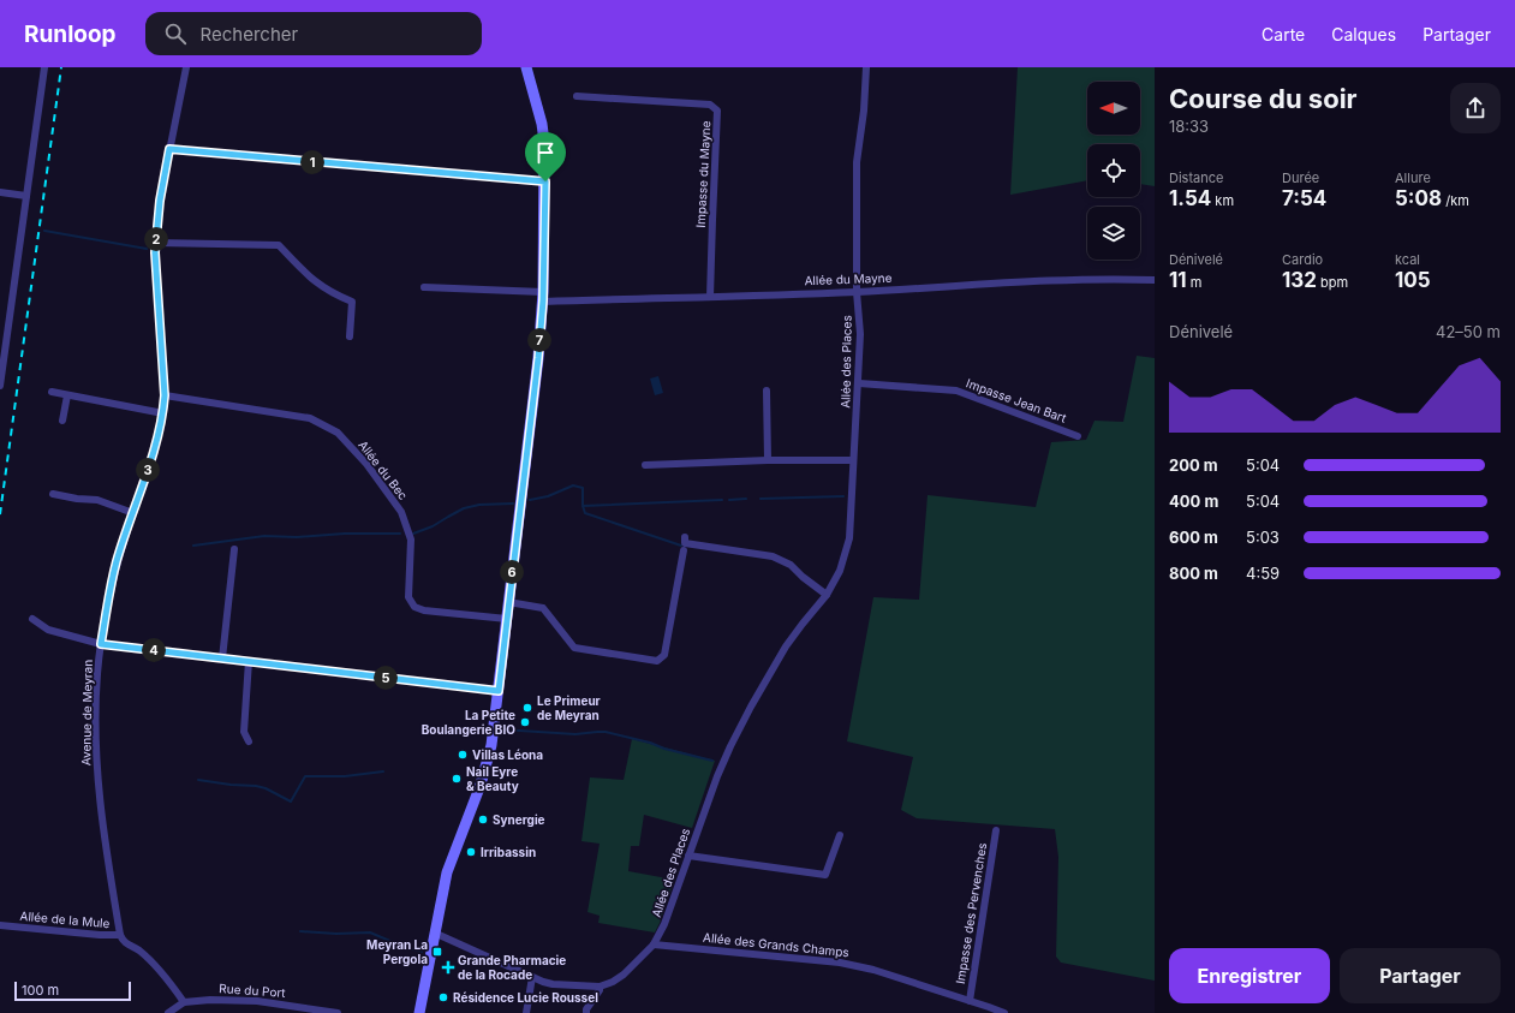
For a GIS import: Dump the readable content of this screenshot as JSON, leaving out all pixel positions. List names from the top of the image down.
{
  "streets": {
    "street": [
      "Impasse du Mayne",
      "Allée du Mayne",
      "Allée des Places",
      "Impasse Jean Bart",
      "Allée du Bec",
      "Avenue de Meyran",
      "Impasse des Pervenches",
      "Allée de la Mule",
      "Allée des Grands Champs",
      "Rue du Port"
    ]
  },
  "crossings": [
    ["Impasse du Mayne", "Allée du Mayne"],
    ["Allée du Mayne", "Allée des Places"],
    ["Allée des Places", "Impasse Jean Bart"],
    ["Allée des Places", "Allée des Grands Champs"],
    ["Allée du Bec", "Avenue de Meyran"],
    ["Avenue de Meyran", "Allée de la Mule"],
    ["Impasse des Pervenches", "Allée des Grands Champs"],
    ["Allée de la Mule", "Rue du Port"]
  ],
  "places": {
    "other": [
      "Le Primeur de Meyran",
      "La Petite Boulangerie BIO",
      "Villas Léona",
      "Nail Eyre & Beauty",
      "Synergie",
      "Irribassin",
      "Résidence Lucie Roussel"
    ],
    "transit": ["Meyran La Pergola"],
    "health": ["Grande Pharmacie de la Rocade"]
  },
  "scale_bar": "100 m",
  "north": "left",
  "page": {
    "header": "Runloop",
    "search": "Rechercher",
    "nav": ["Carte", "Calques", "Partager"],
    "heading": ["Course du soir", "18:33"],
    "stats": [
      ["Distance", "1.54 km"],
      ["Durée", "7:54"],
      ["Allure", "5:08 /km"],
      ["Dénivelé", "11 m"],
      ["Cardio", "132 bpm"],
      ["kcal", "105"]
    ],
    "pins": [
      "1",
      "2",
      "7",
      "3",
      "6",
      "4",
      "5"
    ],
    "chart": ["Dénivelé", "42–50 m"],
    "list": [
      {
        "name": "200 m",
        "note": "5:04"
      },
      {
        "name": "400 m",
        "note": "5:04"
      },
      {
        "name": "600 m",
        "note": "5:03"
      },
      {
        "name": "800 m",
        "note": "4:59"
      }
    ],
    "buttons": ["Enregistrer", "Partager"],
    "scale": "100 m"
  }
}
